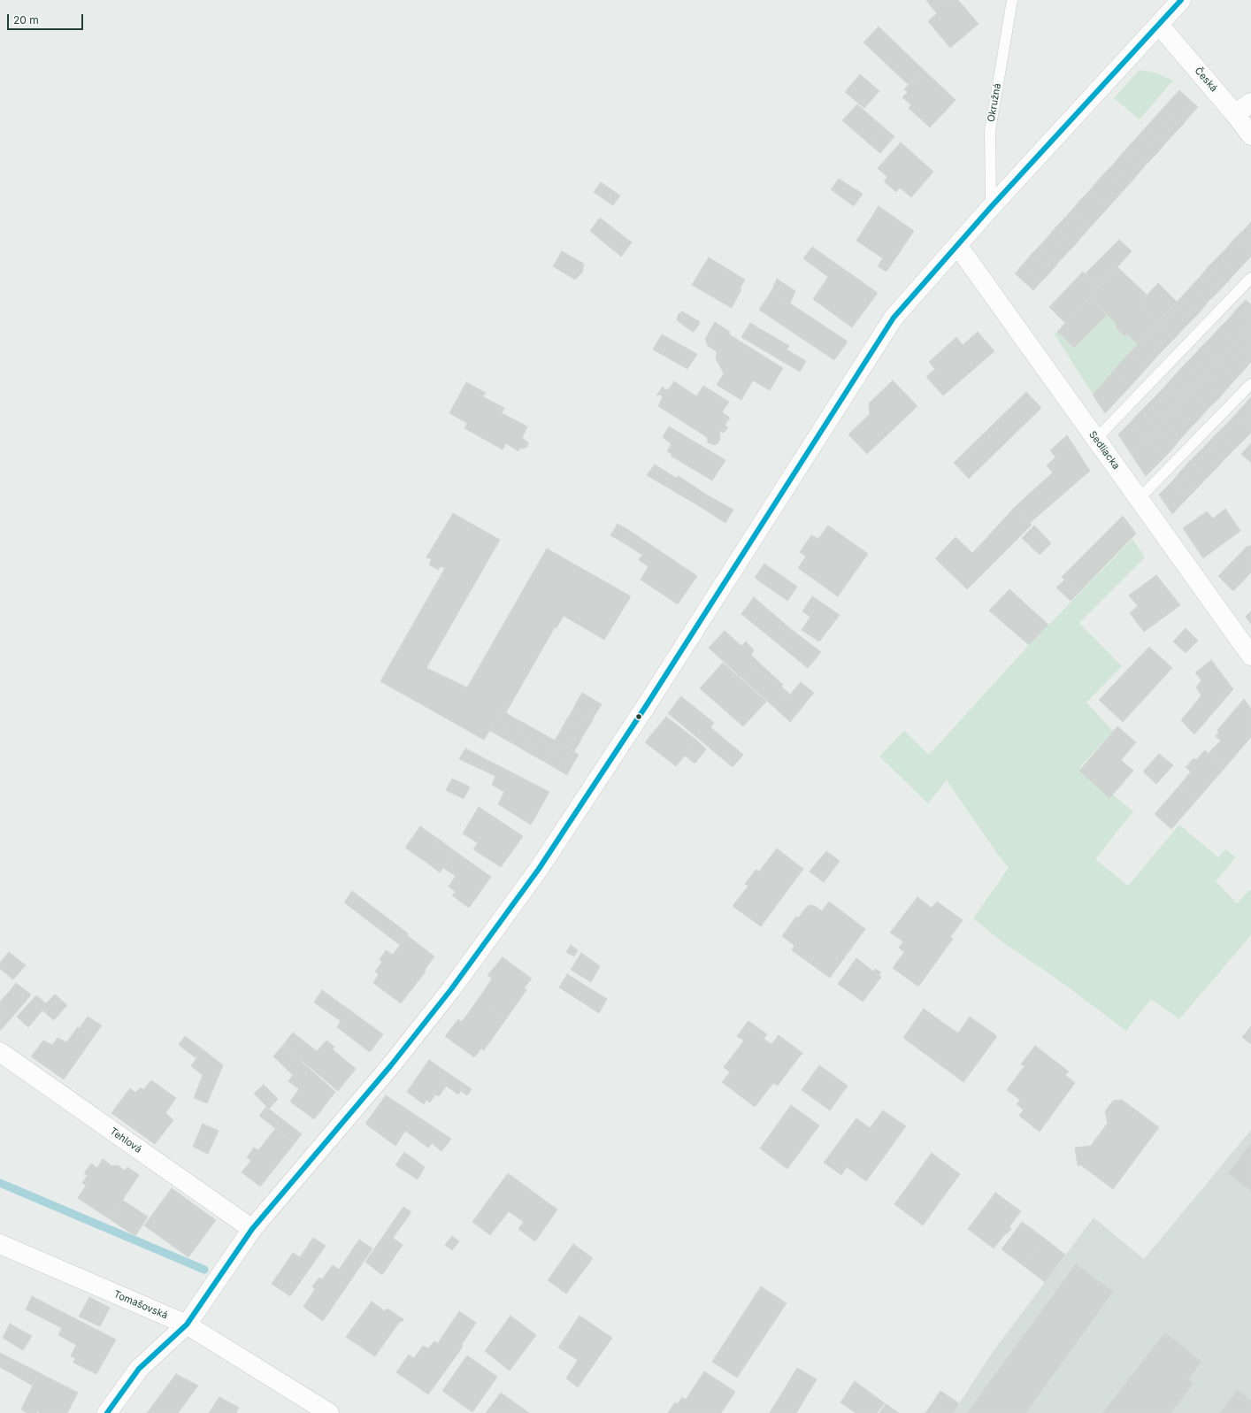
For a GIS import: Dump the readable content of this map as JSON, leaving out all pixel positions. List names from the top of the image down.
{
  "streets": {
    "street": [
      "Česká",
      "Sedliacka",
      "Tehlová",
      "Tomašovská"
    ],
    "lane": ["Okružná"]
  },
  "scale_bar": "20 m"
}
